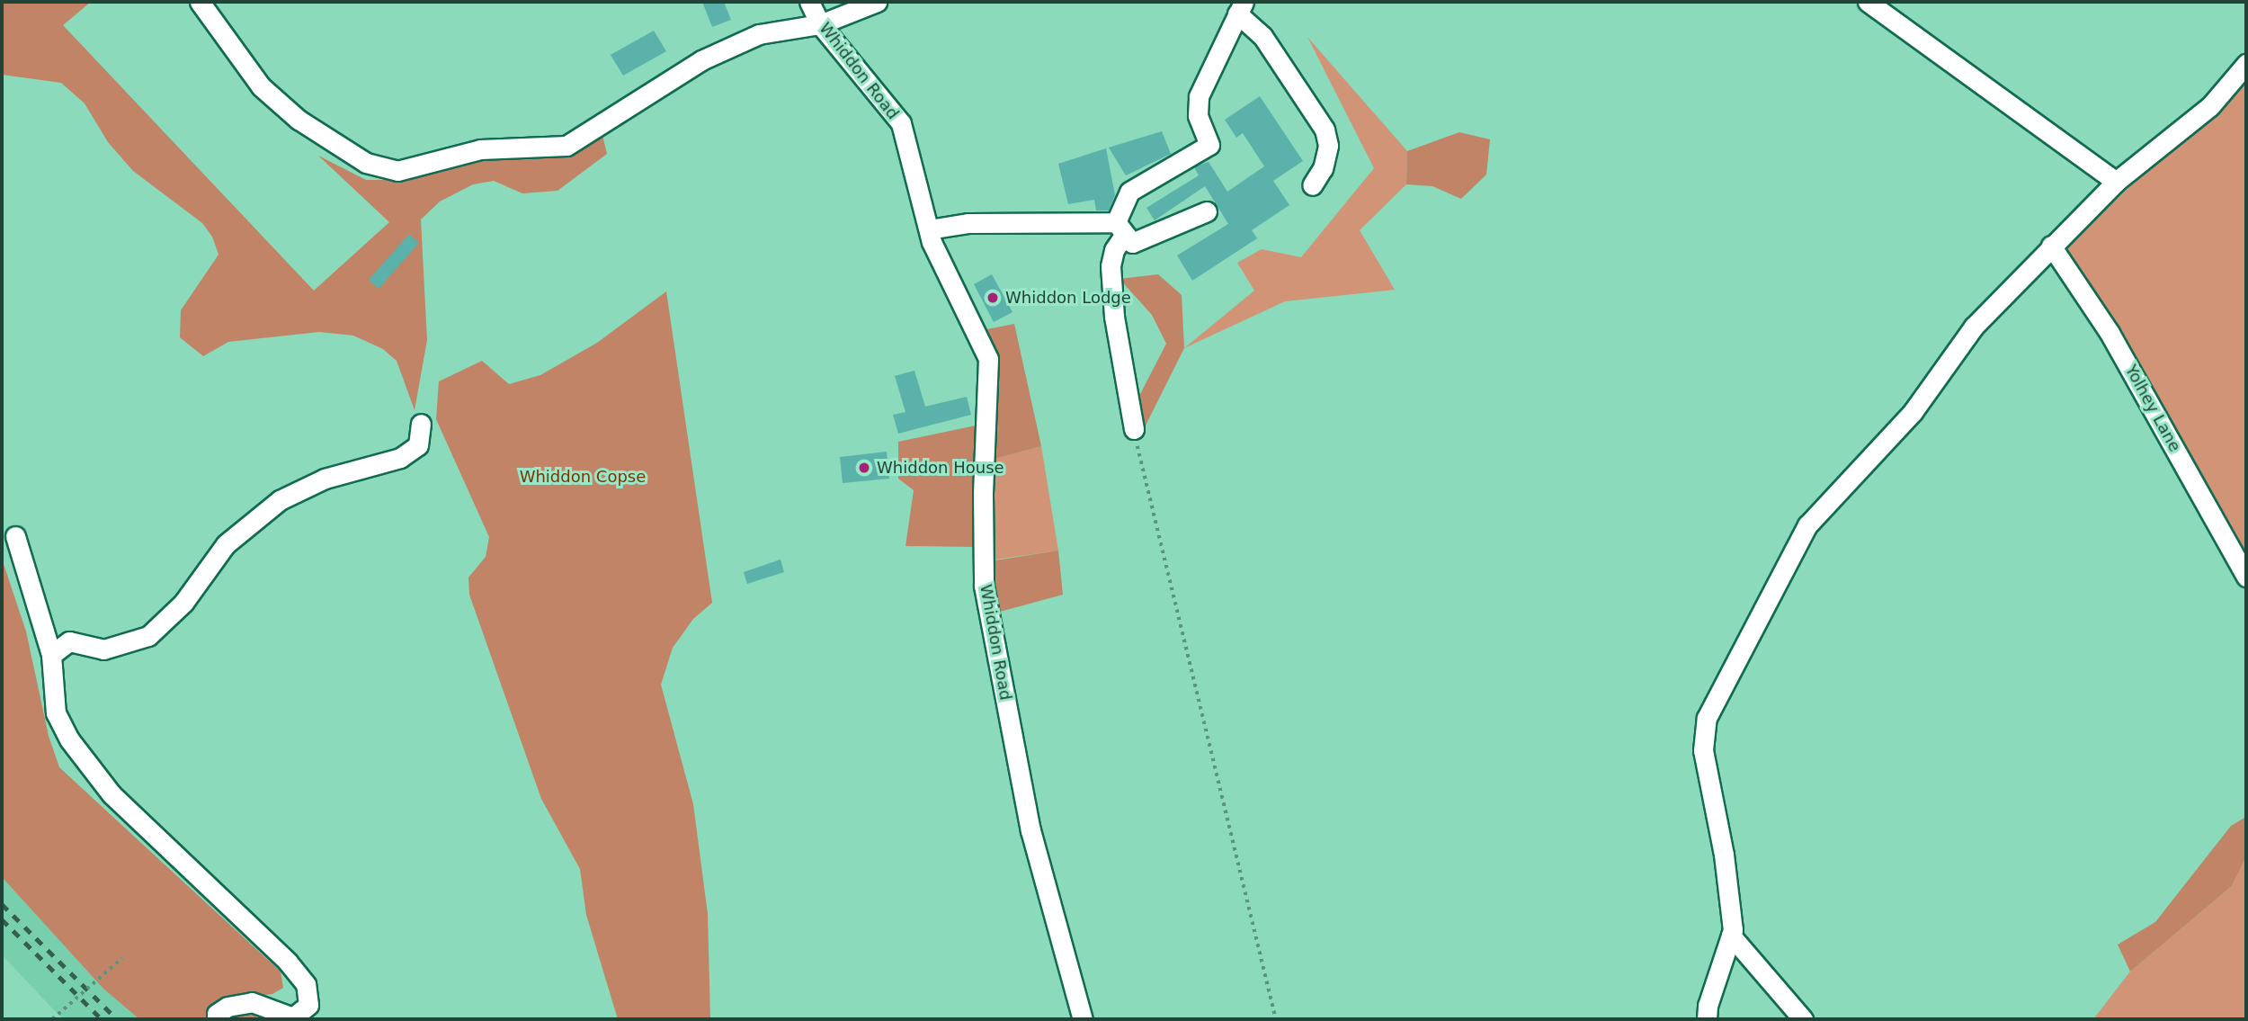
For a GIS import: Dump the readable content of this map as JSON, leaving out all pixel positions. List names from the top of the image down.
{
  "streets": {
    "street": ["Whiddon Road", "Yolhey Lane"]
  },
  "parks": ["Whiddon Copse"],
  "places": ["Whiddon Lodge", "Whiddon House"]
}
